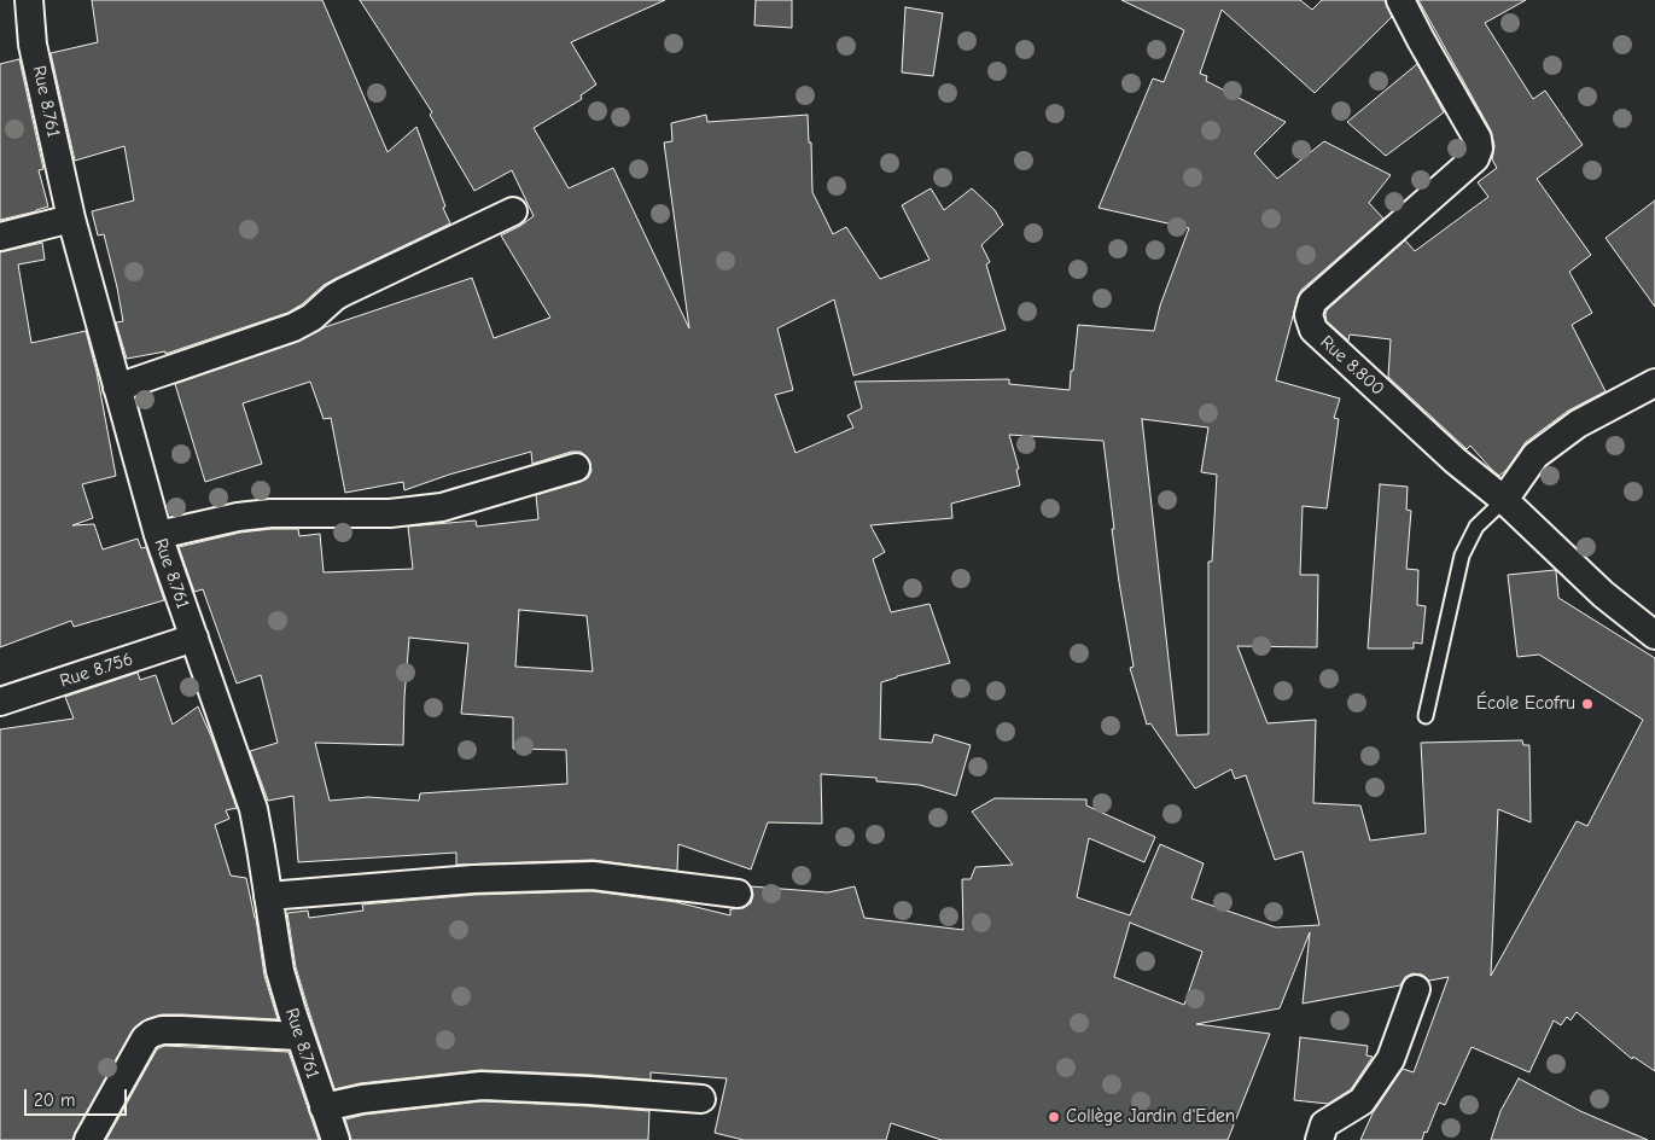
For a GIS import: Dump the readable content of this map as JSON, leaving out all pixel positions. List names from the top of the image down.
{
  "streets": {
    "street": ["Rue 8.761", "Rue 8.800", "Rue 8.756"]
  },
  "crossings": [
    ["Rue 8.761", "Rue 8.756"]
  ],
  "places": ["École Ecofru", "Collège Jardin d'Eden"],
  "scale_bar": "20 m"
}
